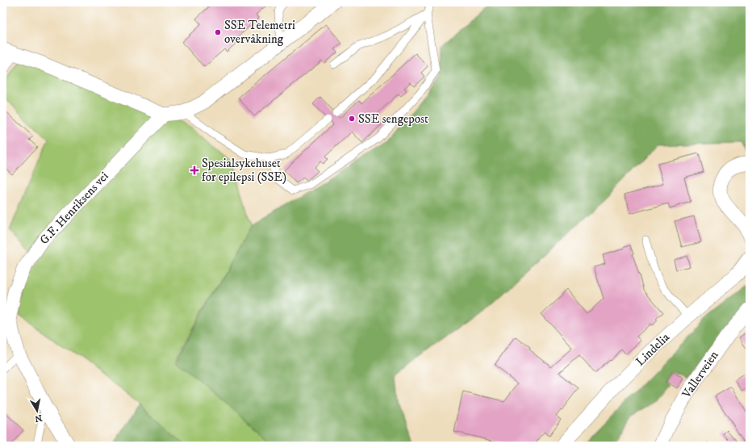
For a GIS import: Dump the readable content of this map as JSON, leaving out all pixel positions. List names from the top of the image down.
{
  "streets": {
    "street": ["G.F. Henriksens vei", "Lindelia", "Vallerveien"]
  },
  "places": {
    "other": ["SSE Telemetri overvåkning", "SSE sengepost"],
    "health": ["Spesialsykehuset for epilepsi (SSE)"]
  },
  "north": "bottom"
}
